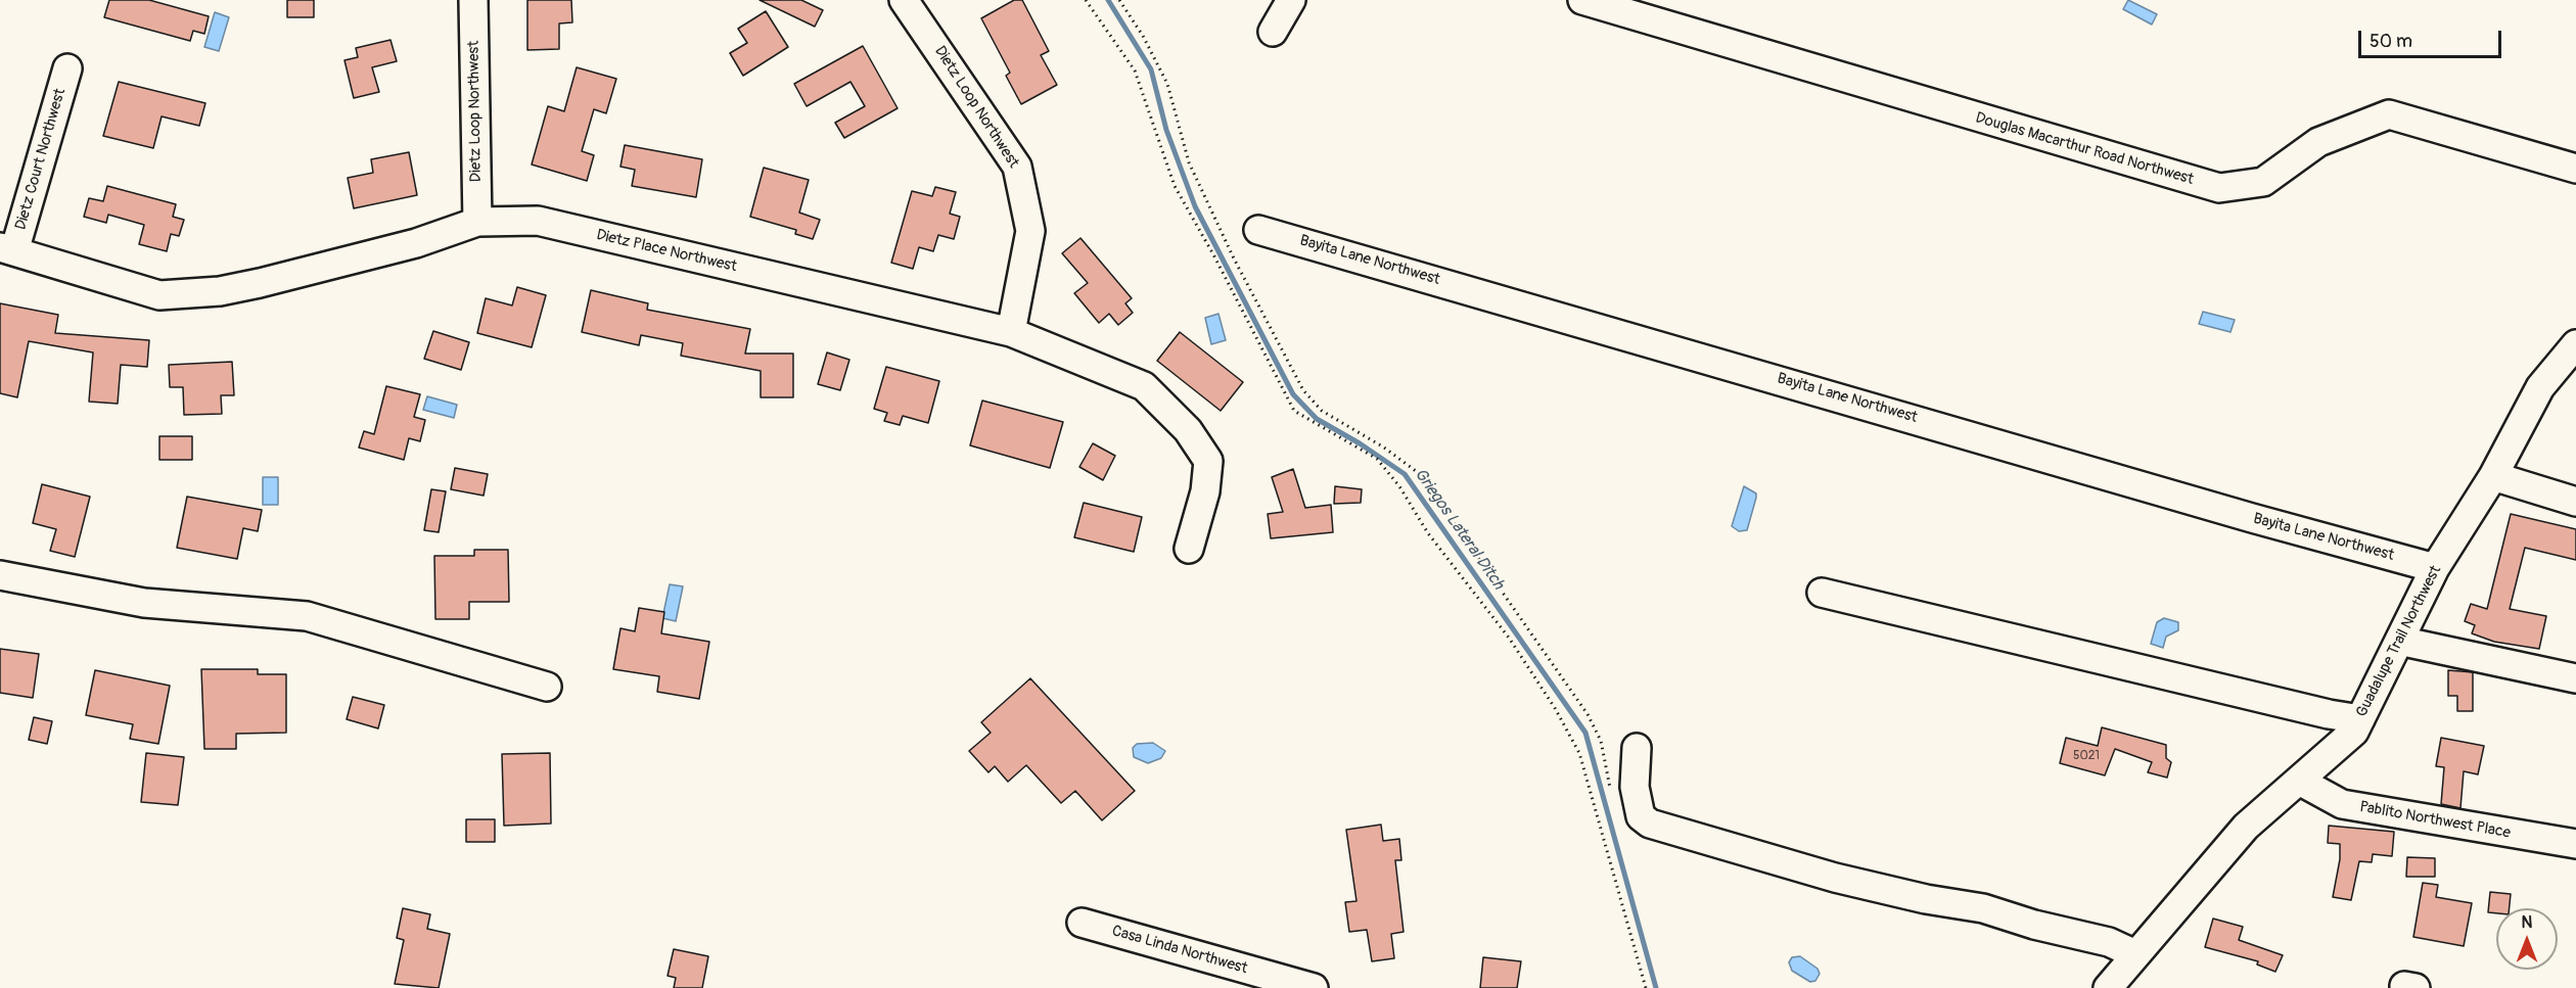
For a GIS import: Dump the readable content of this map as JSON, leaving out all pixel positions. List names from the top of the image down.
{
  "streets": {
    "street": [
      "Dietz Loop Northwest",
      "Douglas Macarthur Road Northwest",
      "Dietz Court Northwest",
      "Dietz Place Northwest",
      "Bayita Lane Northwest",
      "Guadalupe Trail Northwest",
      "Pablito Northwest Place",
      "Casa Linda Northwest"
    ]
  },
  "crossings": [
    ["Dietz Loop Northwest", "Dietz Place Northwest"],
    ["Dietz Court Northwest", "Dietz Place Northwest"],
    ["Bayita Lane Northwest", "Guadalupe Trail Northwest"],
    ["Guadalupe Trail Northwest", "Pablito Northwest Place"]
  ],
  "water": ["Griegos Lateral Ditch"],
  "house_numbers": ["5021"],
  "scale_bar": "50 m",
  "north": "top"
}
